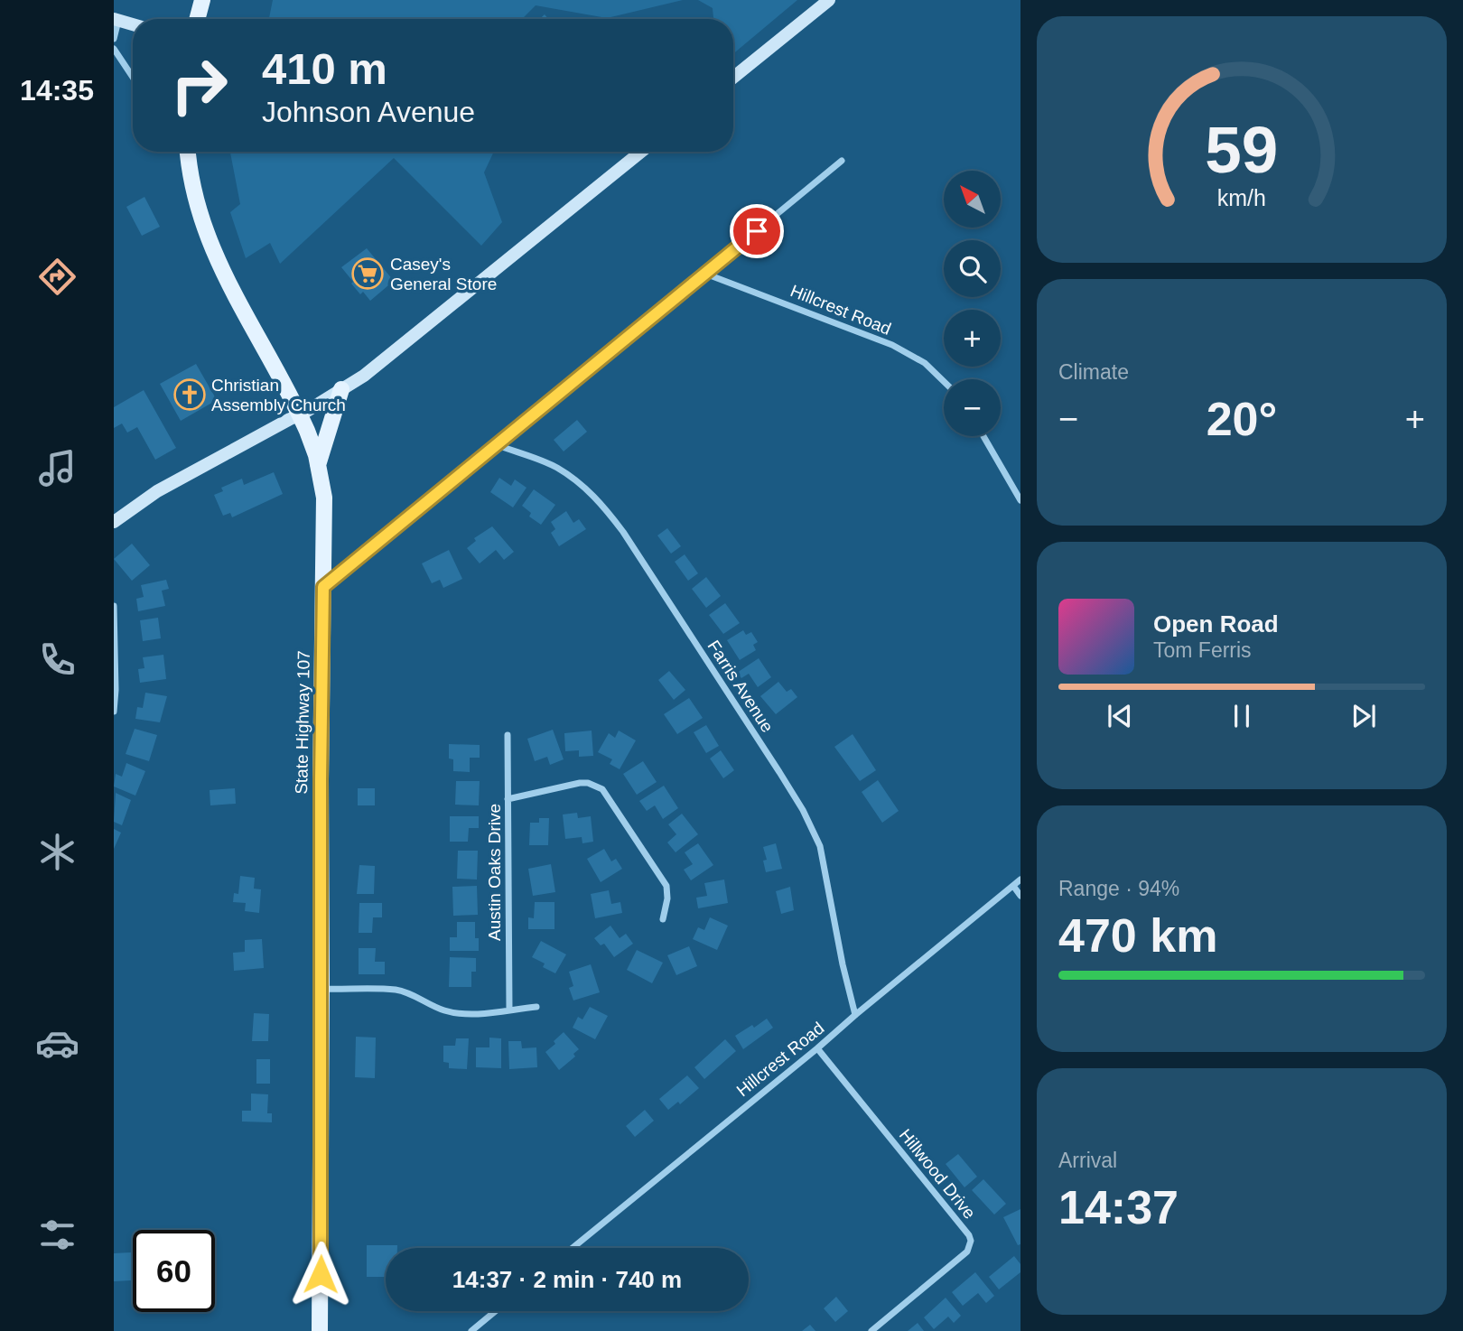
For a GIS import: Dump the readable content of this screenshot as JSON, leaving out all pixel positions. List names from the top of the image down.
{
  "streets": {
    "main road": ["State Highway 107"],
    "street": [
      "Hillcrest Road",
      "Farris Avenue",
      "Austin Oaks Drive",
      "Hillwood Drive"
    ]
  },
  "crossings": [
    ["Hillcrest Road", "Farris Avenue"],
    ["Hillcrest Road", "Hillwood Drive"]
  ],
  "places": {
    "supermarket": ["Casey's General Store"],
    "church": ["Christian Assembly Church"]
  },
  "north": "top left",
  "page": {
    "tabs": "14:35",
    "turn": ["410 m", "Johnson Avenue"],
    "map_buttons": ["+", "−"],
    "tile": [
      "Climate",
      ["Range · 94%", "470 km"],
      ["Arrival", "14:37"]
    ],
    "heat": ["−", "20°", "+"],
    "song": ["Open Road", "Tom Ferris"],
    "limit": "60",
    "trip": "14:37 · 2 min · 740 m",
    "gauge": ["59", "km/h"]
  }
}
